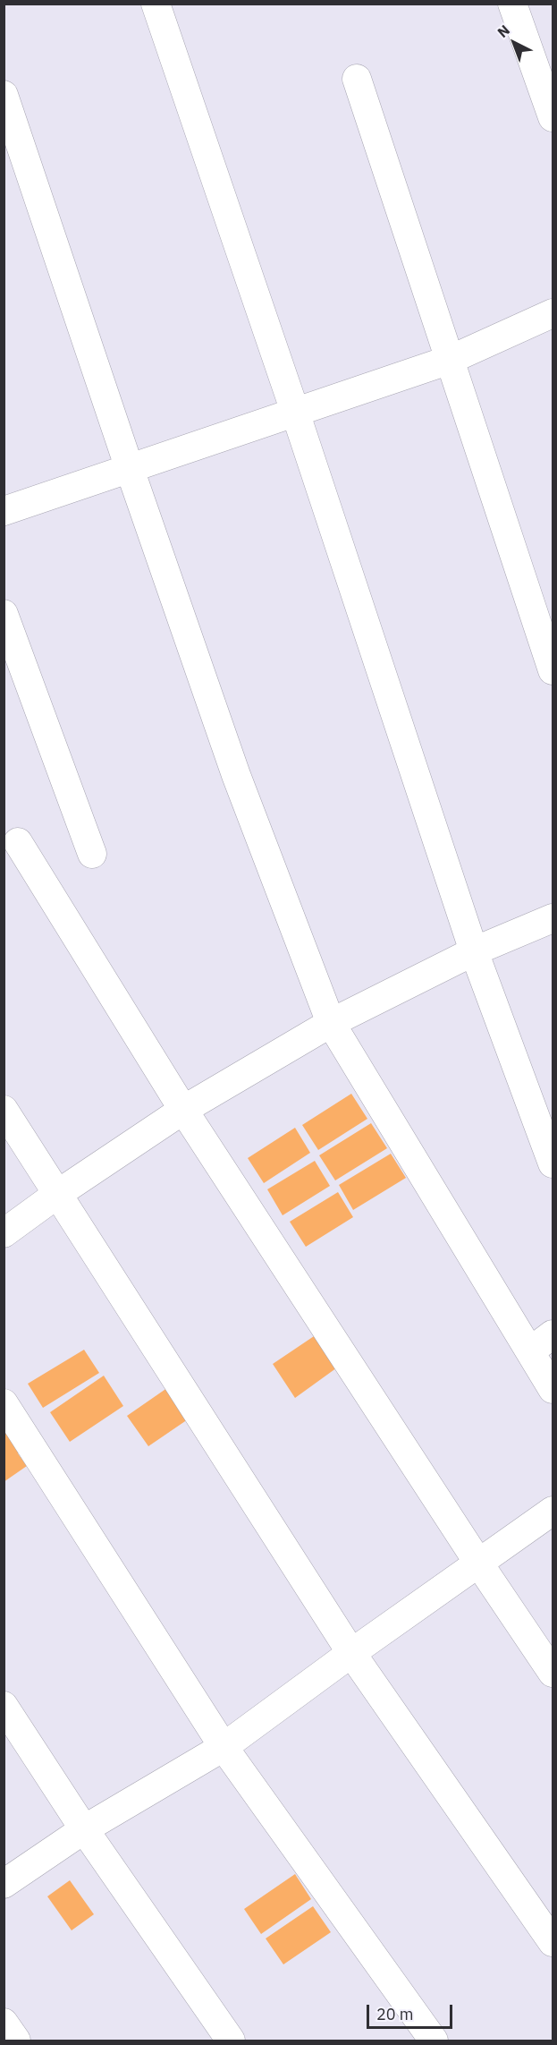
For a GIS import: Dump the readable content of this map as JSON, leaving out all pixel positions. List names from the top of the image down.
{
  "scale_bar": "20 m",
  "north": "top left"
}
